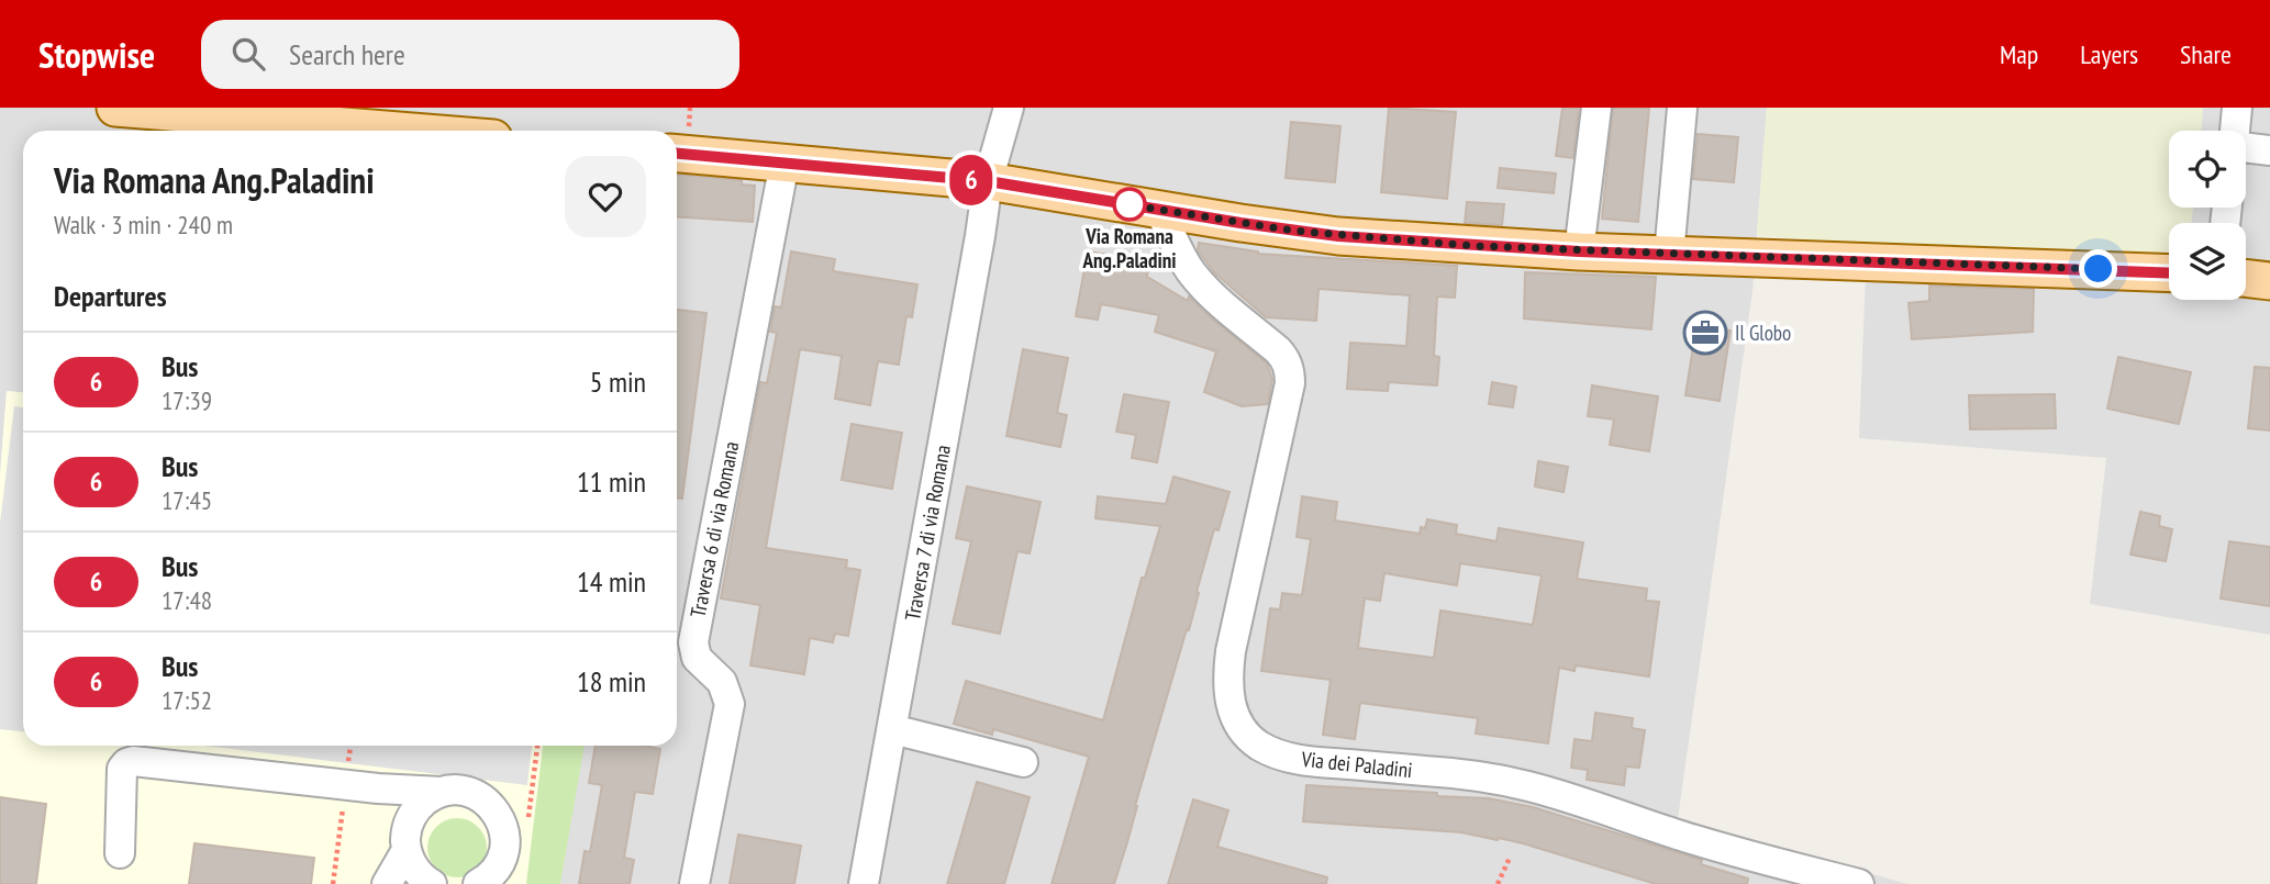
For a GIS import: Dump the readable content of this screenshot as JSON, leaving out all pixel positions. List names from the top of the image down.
{
  "streets": {
    "street": ["Traversa 6 di via Romana", "Traversa 7 di via Romana", "Via dei Paladini"]
  },
  "places": {
    "other": ["Via Romana Ang.Paladini"],
    "office": ["Il Globo"]
  },
  "lines": ["bus line 6"],
  "page": {
    "header": "Stopwise",
    "search": "Search here",
    "nav": ["Map", "Layers", "Share"],
    "on_map": "6",
    "heading": [
      ["Via Romana Ang.Paladini", "Walk · 3 min · 240 m"],
      "Departures"
    ],
    "list": [
      {
        "mark": "6",
        "name": "Bus",
        "note": "17:39",
        "value": "5 min"
      },
      {
        "mark": "6",
        "name": "Bus",
        "note": "17:45",
        "value": "11 min"
      },
      {
        "mark": "6",
        "name": "Bus",
        "note": "17:48",
        "value": "14 min"
      },
      {
        "mark": "6",
        "name": "Bus",
        "note": "17:52",
        "value": "18 min"
      }
    ]
  }
}
